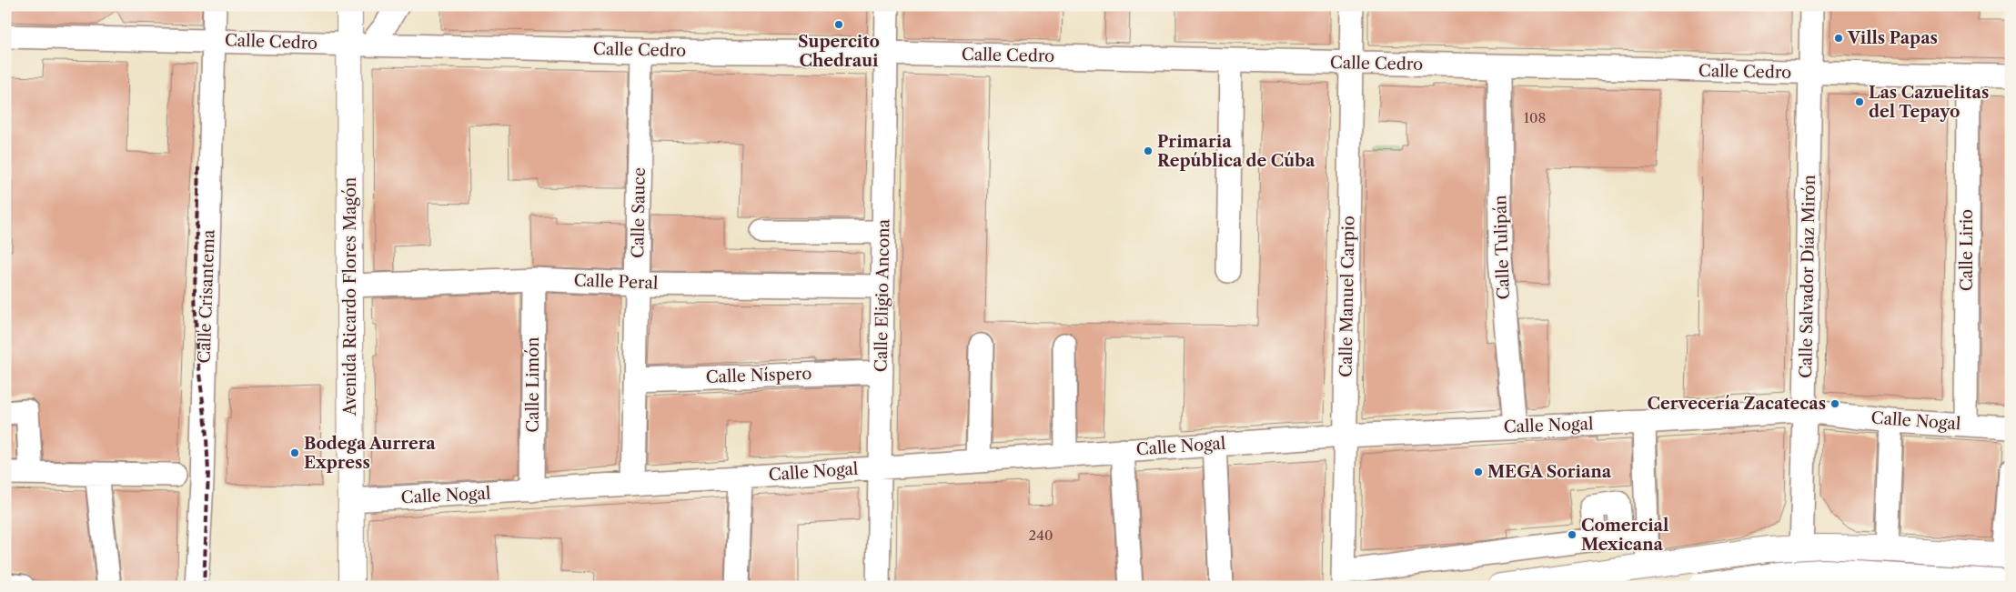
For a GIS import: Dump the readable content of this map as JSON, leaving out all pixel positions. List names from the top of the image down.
{
  "streets": {
    "main road": ["Avenida Ricardo Flores Magón"],
    "street": [
      "Calle Cedro",
      "Calle Sauce",
      "Calle Tulipán",
      "Calle Lirio",
      "Calle Salvador Díaz Mirón",
      "Calle Peral",
      "Calle Eligio Ancona",
      "Calle Crisantema",
      "Calle Manuel Carpio",
      "Calle Níspero",
      "Calle Limón",
      "Calle Nogal"
    ]
  },
  "crossings": [
    ["Calle Cedro", "Calle Sauce"],
    ["Calle Cedro", "Calle Tulipán"],
    ["Calle Cedro", "Calle Lirio"],
    ["Calle Cedro", "Calle Salvador Díaz Mirón"],
    ["Calle Cedro", "Calle Eligio Ancona"],
    ["Calle Cedro", "Calle Crisantema"],
    ["Calle Cedro", "Avenida Ricardo Flores Magón"],
    ["Calle Cedro", "Calle Manuel Carpio"],
    ["Calle Sauce", "Calle Peral"],
    ["Calle Sauce", "Calle Níspero"],
    ["Calle Sauce", "Calle Nogal"],
    ["Calle Tulipán", "Calle Nogal"],
    ["Calle Lirio", "Calle Nogal"],
    ["Calle Salvador Díaz Mirón", "Calle Nogal"],
    ["Calle Peral", "Calle Eligio Ancona"],
    ["Calle Peral", "Avenida Ricardo Flores Magón"],
    ["Calle Peral", "Calle Limón"],
    ["Calle Eligio Ancona", "Calle Níspero"],
    ["Calle Eligio Ancona", "Calle Nogal"],
    ["Avenida Ricardo Flores Magón", "Calle Nogal"],
    ["Calle Manuel Carpio", "Calle Nogal"],
    ["Calle Limón", "Calle Nogal"]
  ],
  "places": [
    "Supercito Chedraui",
    "Vills Papas",
    "Las Cazuelitas del Tepayo",
    "Primaria República de Cúba",
    "Cervecería Zacatecas",
    "Bodega Aurrera Express",
    "MEGA Soriana",
    "Comercial Mexicana"
  ],
  "house_numbers": ["108", "240"]
}
